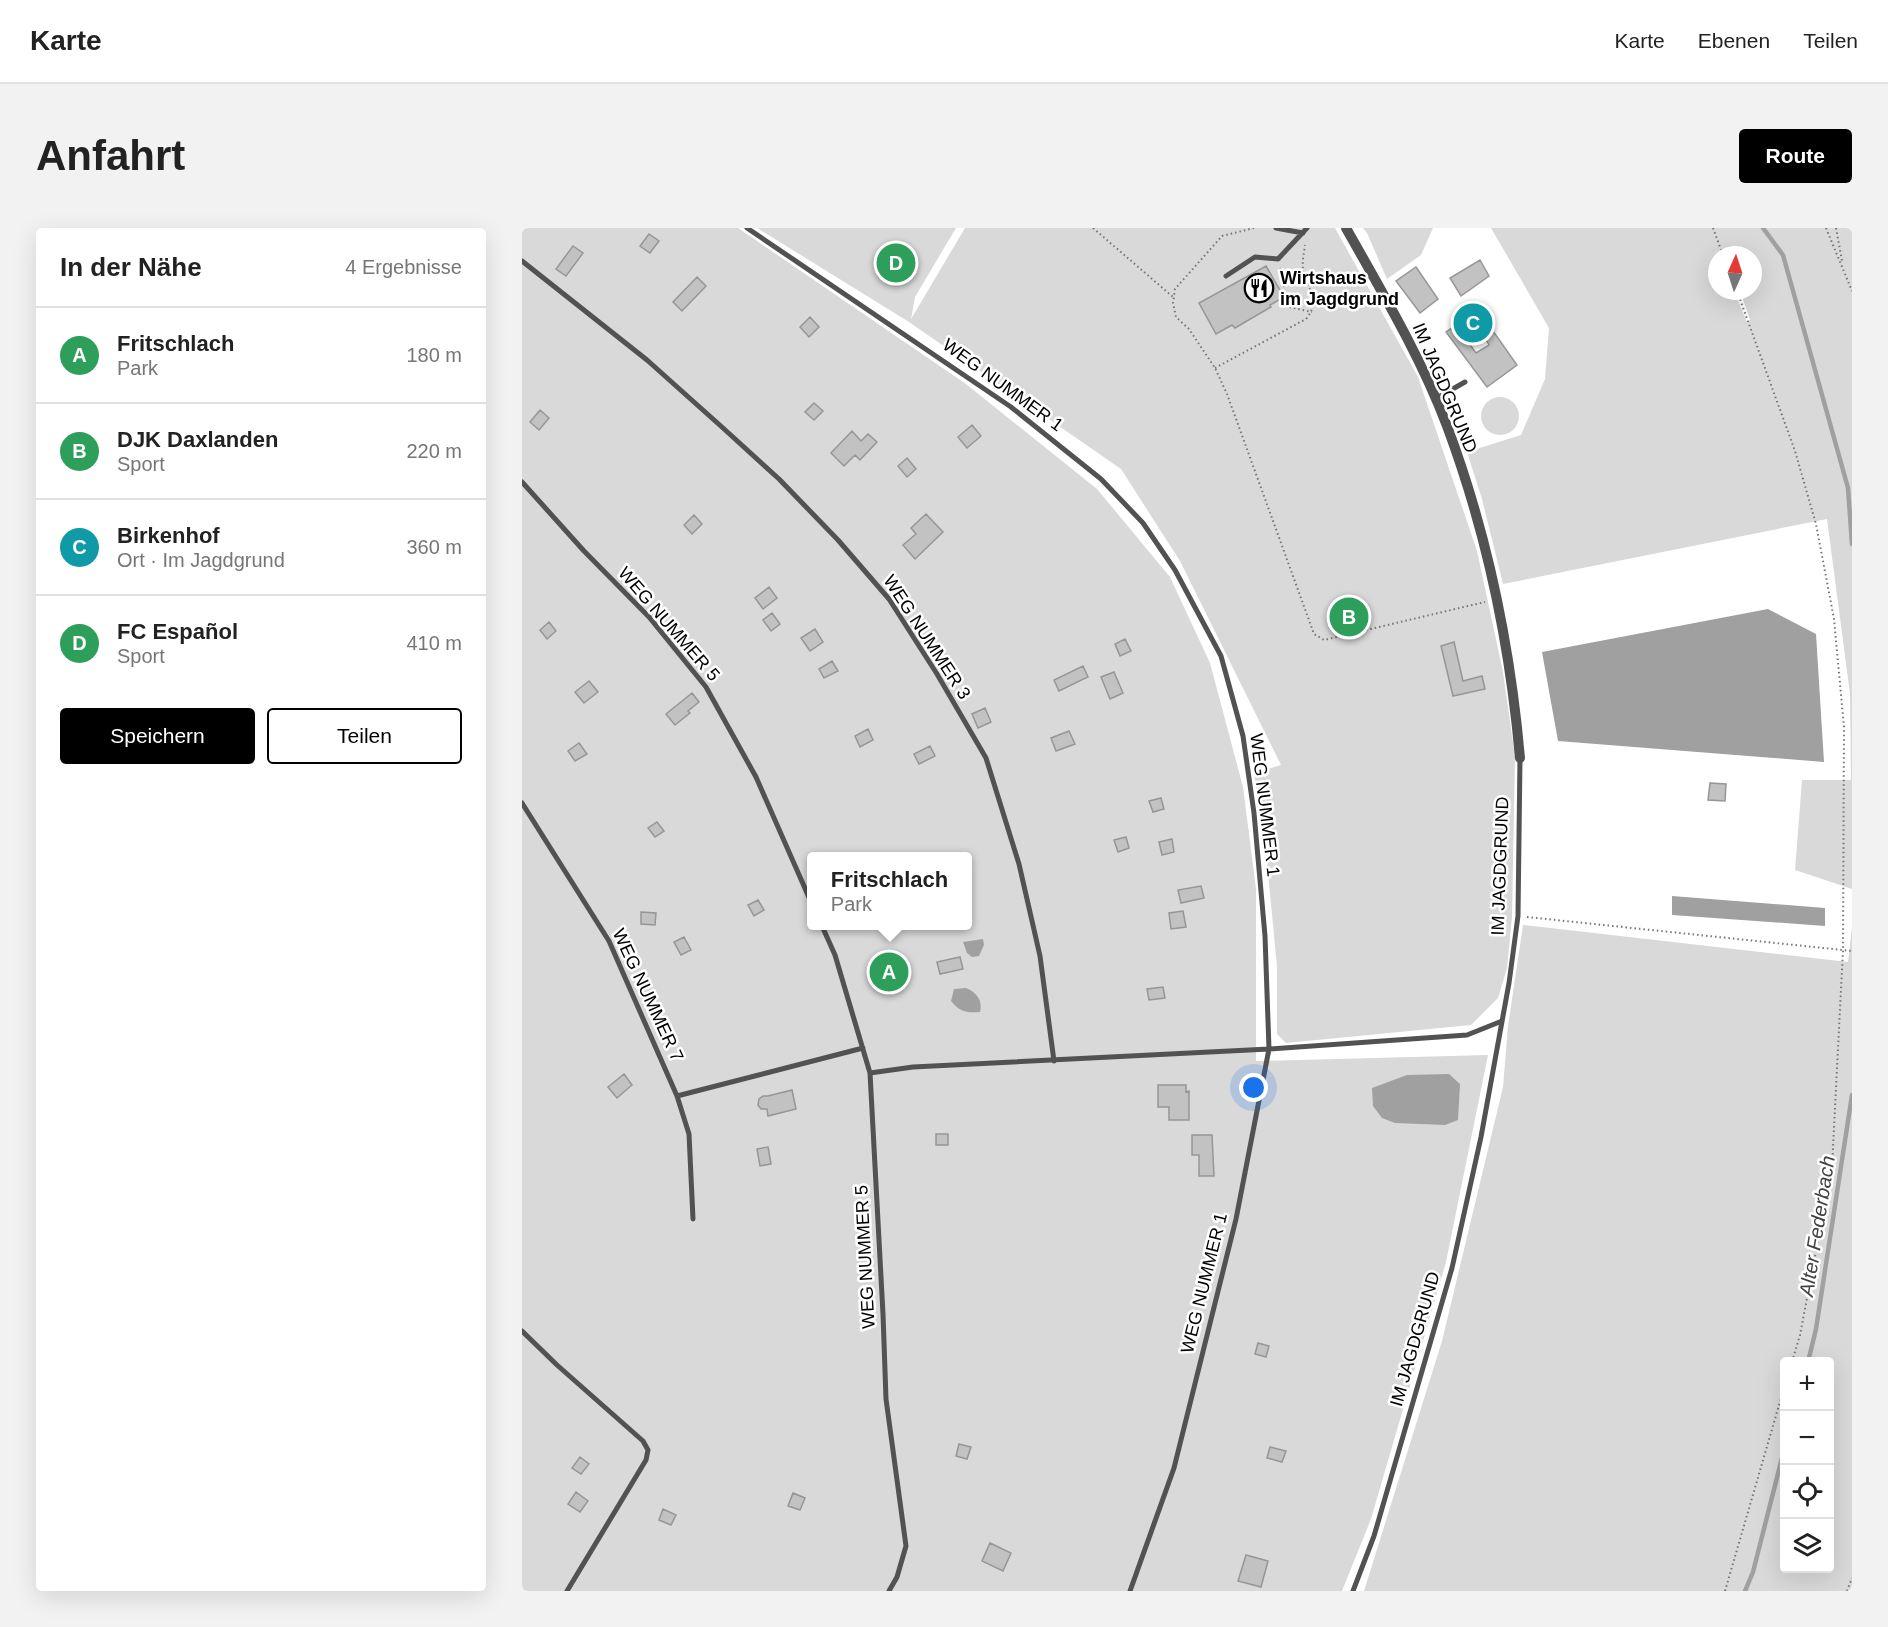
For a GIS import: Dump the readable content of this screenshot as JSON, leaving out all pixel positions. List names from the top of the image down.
{
  "streets": {
    "street": ["IM JAGDGRUND"],
    "lane": [
      "WEG NUMMER 1",
      "WEG NUMMER 5",
      "WEG NUMMER 3",
      "WEG NUMMER 7"
    ]
  },
  "water": ["Alter Federbach"],
  "places": {
    "restaurant": ["Wirtshaus im Jagdgrund"]
  },
  "north": "top",
  "page": {
    "header": "Karte",
    "nav": ["Karte", "Ebenen", "Teilen"],
    "buttons": [
      "Route",
      ["Speichern", "Teilen"]
    ],
    "title": "Anfahrt",
    "heading": ["In der Nähe", "4 Ergebnisse"],
    "pins": [
      "D",
      "C",
      "B",
      "A"
    ],
    "list": [
      {
        "mark": "A",
        "name": "Fritschlach",
        "note": "Park",
        "value": "180 m"
      },
      {
        "mark": "B",
        "name": "DJK Daxlanden",
        "note": "Sport",
        "value": "220 m"
      },
      {
        "mark": "C",
        "name": "Birkenhof",
        "note": "Ort · Im Jagdgrund",
        "value": "360 m"
      },
      {
        "mark": "D",
        "name": "FC Español",
        "note": "Sport",
        "value": "410 m"
      }
    ],
    "popup": ["Fritschlach", "Park"],
    "map_buttons": ["+", "−"]
  }
}
